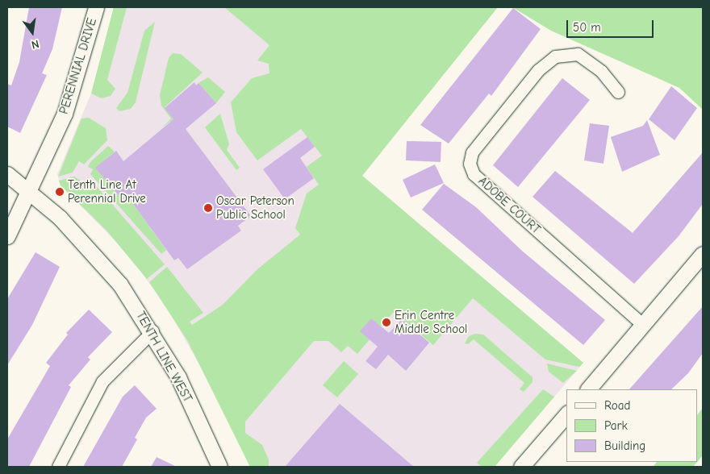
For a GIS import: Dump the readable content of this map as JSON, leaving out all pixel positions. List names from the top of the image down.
{
  "streets": {
    "street": ["PERENNIAL DRIVE", "ADOBE COURT", "TENTH LINE WEST"]
  },
  "crossings": [
    ["PERENNIAL DRIVE", "TENTH LINE WEST"]
  ],
  "places": ["Tenth Line At Perennial Drive", "Oscar Peterson Public School", "Erin Centre Middle School"],
  "legend": ["Road", "Park", "Building"],
  "scale_bar": "50 m",
  "north": "bottom"
}
